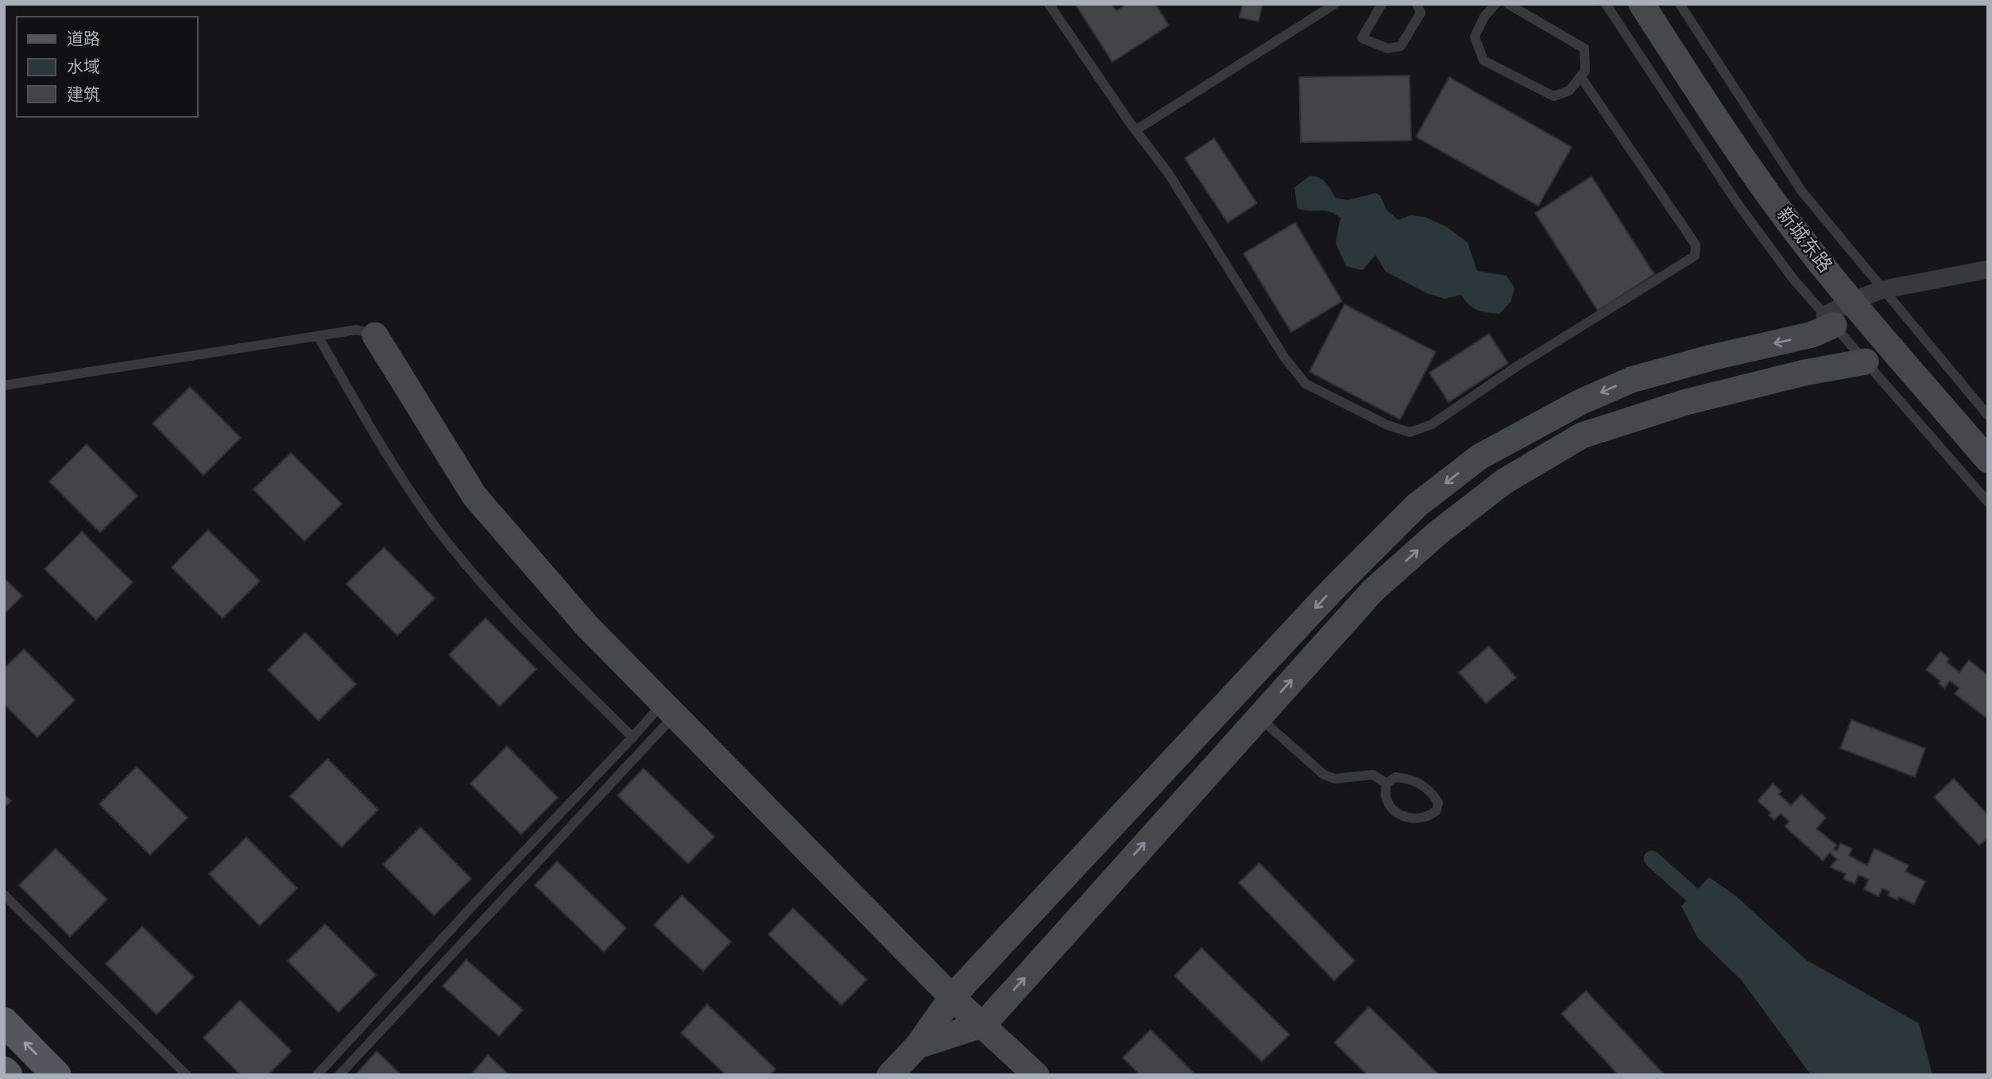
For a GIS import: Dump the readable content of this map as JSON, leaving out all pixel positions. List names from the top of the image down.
{
  "streets": {
    "main road": ["新城东路"]
  },
  "legend": ["道路", "水域", "建筑"]
}
